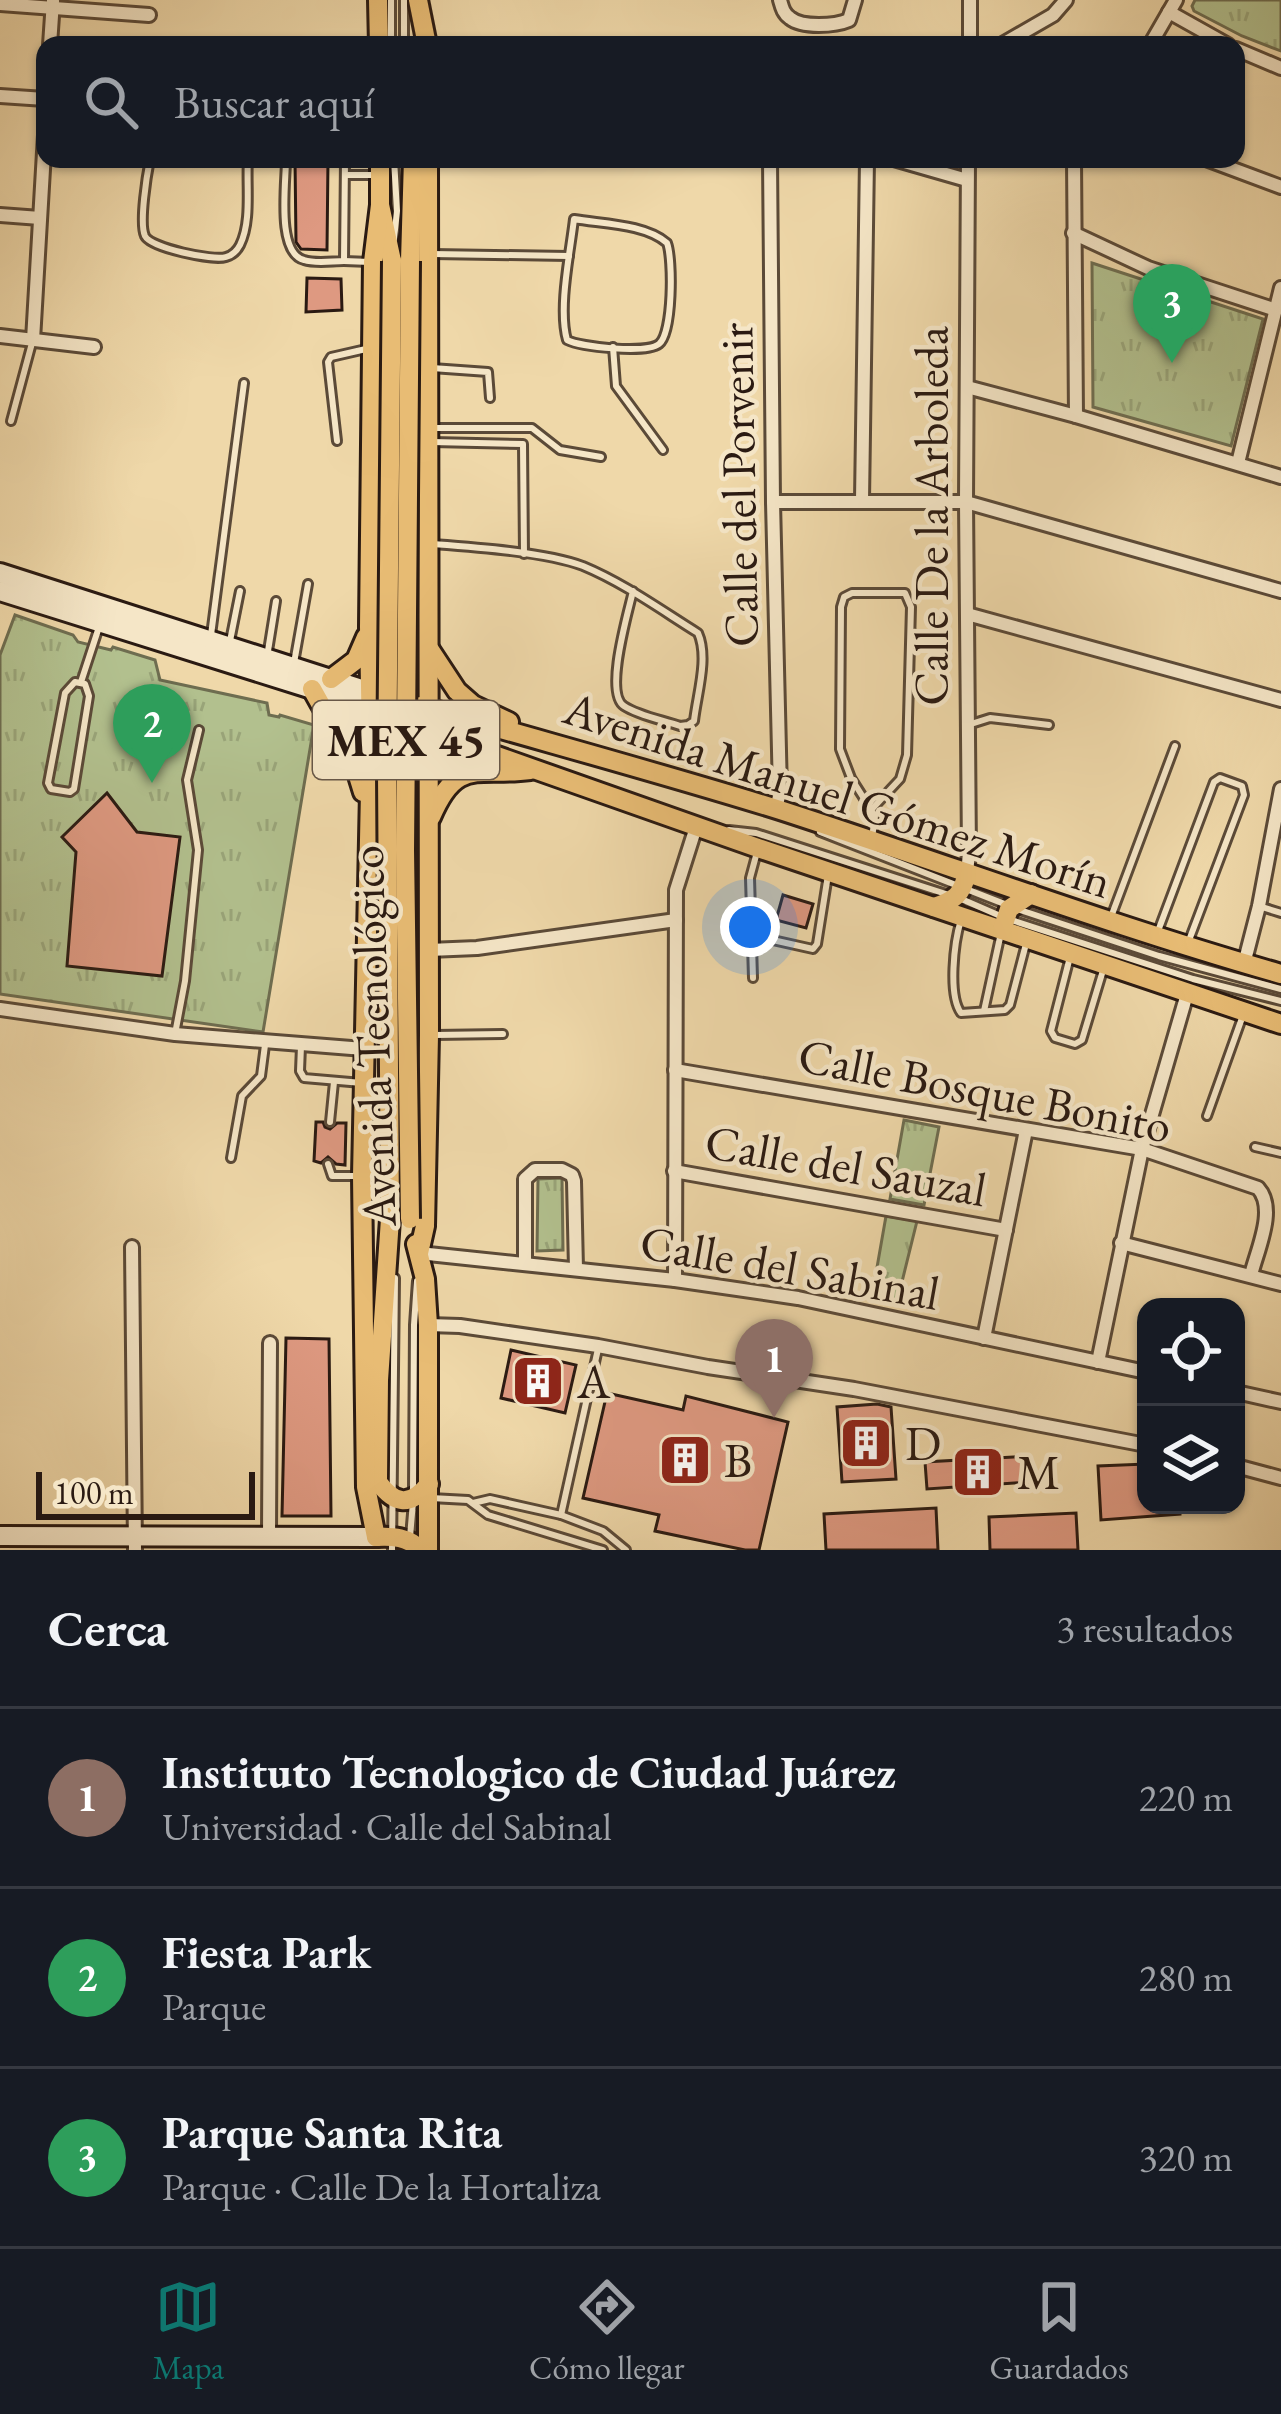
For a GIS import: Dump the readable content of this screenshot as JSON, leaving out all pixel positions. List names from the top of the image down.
{
  "streets": {
    "main road": ["MEX 45", "Avenida Manuel Gómez Morín", "Avenida Tecnológico"],
    "street": [
      "Calle del Porvenir",
      "Calle De la Arboleda",
      "Calle Bosque Bonito",
      "Calle del Sauzal",
      "Calle del Sabinal"
    ]
  },
  "crossings": [
    ["Calle del Porvenir", "Avenida Manuel Gómez Morín"],
    ["Calle De la Arboleda", "Avenida Manuel Gómez Morín"],
    ["Avenida Tecnológico", "Calle del Sabinal"]
  ],
  "places": {
    "building": [
      "A",
      "D",
      "B",
      "M"
    ]
  },
  "scale_bar": "100 m",
  "page": {
    "search": "Buscar aquí",
    "pins": ["3", "2", "1"],
    "scale": "100 m",
    "heading": ["Cerca", "3 resultados"],
    "list": [
      {
        "mark": "1",
        "name": "Instituto Tecnologico de Ciudad Juárez",
        "note": "Universidad · Calle del Sabinal",
        "value": "220 m"
      },
      {
        "mark": "2",
        "name": "Fiesta Park",
        "note": "Parque",
        "value": "280 m"
      },
      {
        "mark": "3",
        "name": "Parque Santa Rita",
        "note": "Parque · Calle De la Hortaliza",
        "value": "320 m"
      }
    ],
    "nav": ["Mapa", "Cómo llegar", "Guardados"]
  }
}
